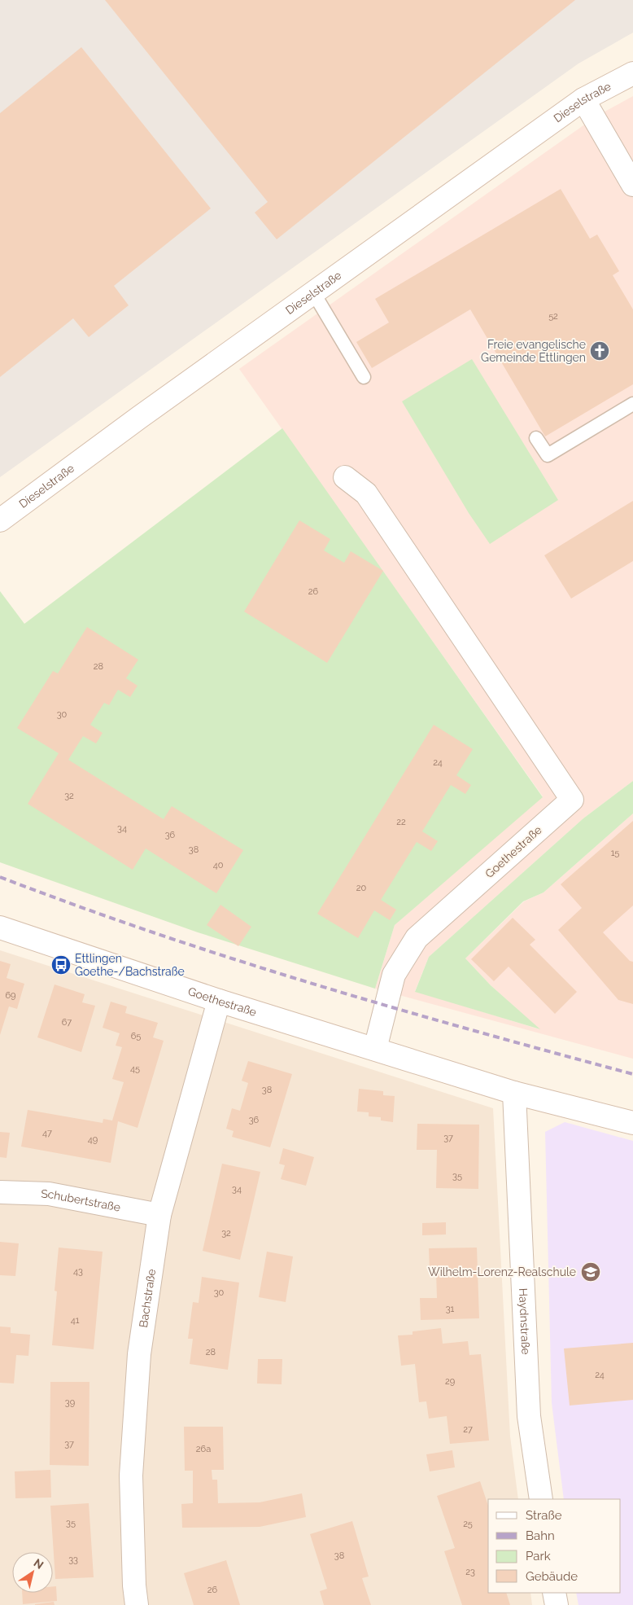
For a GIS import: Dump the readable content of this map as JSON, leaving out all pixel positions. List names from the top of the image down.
{
  "streets": {
    "street": [
      "Dieselstraße",
      "Goethestraße",
      "Schubertstraße",
      "Bachstraße",
      "Haydnstraße"
    ]
  },
  "crossings": [
    ["Goethestraße", "Bachstraße"],
    ["Goethestraße", "Haydnstraße"],
    ["Schubertstraße", "Bachstraße"]
  ],
  "places": {
    "church": ["Freie evangelische Gemeinde Ettlingen"],
    "bus stop": ["Ettlingen Goethe-/Bachstraße"],
    "school or university": ["Wilhelm-Lorenz-Realschule"]
  },
  "house_numbers": [
    "52",
    "26",
    "28",
    "30",
    "24",
    "32",
    "22",
    "34",
    "36",
    "38",
    "15",
    "40",
    "20",
    "69",
    "67",
    "65",
    "45",
    "38",
    "36",
    "47",
    "37",
    "49",
    "35",
    "34",
    "32",
    "43",
    "30",
    "31",
    "41",
    "28",
    "24",
    "29",
    "39",
    "27",
    "37",
    "26a",
    "35",
    "25",
    "38",
    "33",
    "23",
    "26"
  ],
  "legend": [
    "Straße",
    "Bahn",
    "Park",
    "Gebäude"
  ],
  "north": "top right"
}
